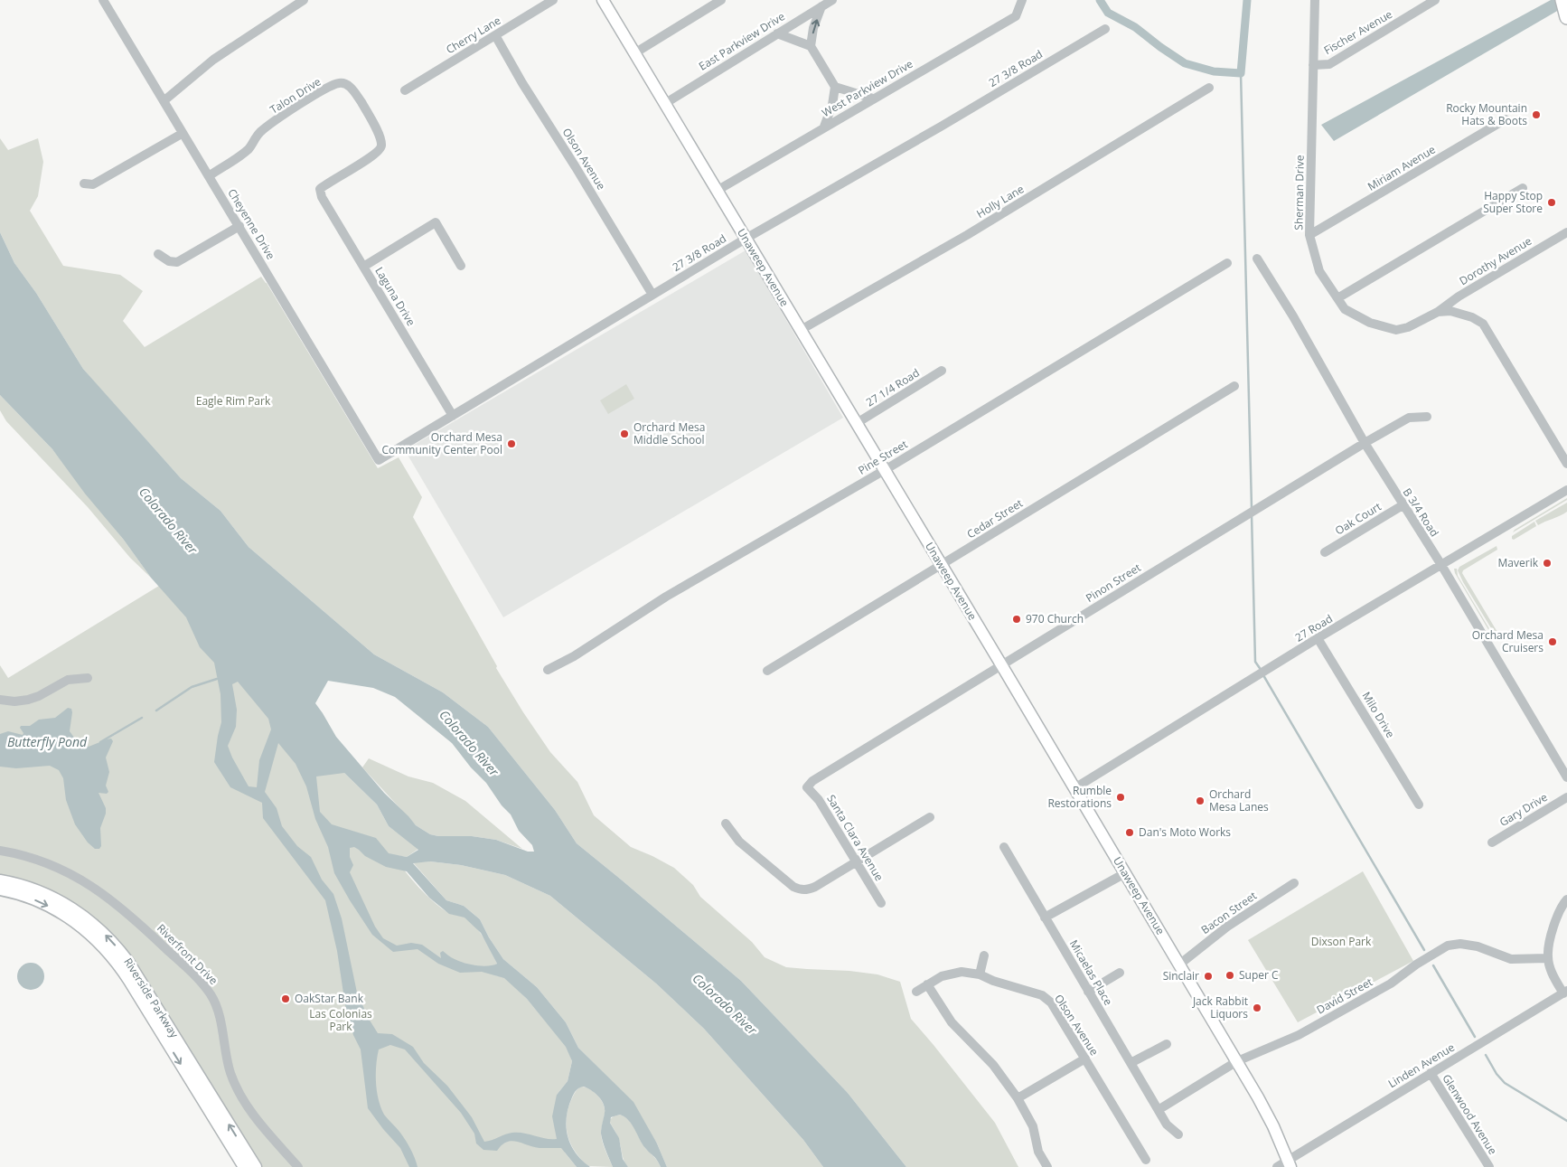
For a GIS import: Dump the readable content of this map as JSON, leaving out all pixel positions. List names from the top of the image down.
{
  "streets": {
    "main road": ["Unaweep Avenue", "Riverside Parkway"],
    "street": [
      "Fischer Avenue",
      "Cherry Lane",
      "East Parkview Drive",
      "27 3/8 Road",
      "West Parkview Drive",
      "Talon Drive",
      "Olson Avenue",
      "Miriam Avenue",
      "Sherman Drive",
      "Holly Lane",
      "Cheyenne Drive",
      "Dorothy Avenue",
      "Laguna Drive",
      "27 1/4 Road",
      "Pine Street",
      "B 3/4 Road",
      "Cedar Street",
      "Oak Court",
      "Pinon Street",
      "27 Road",
      "Milo Drive",
      "Gary Drive",
      "Santa Clara Avenue",
      "Bacon Street",
      "Riverfront Drive",
      "Micaelas Place",
      "David Street",
      "Linden Avenue",
      "Glenwood Avenue"
    ]
  },
  "crossings": [
    ["Fischer Avenue", "Sherman Drive"],
    ["Cherry Lane", "Olson Avenue"],
    ["East Parkview Drive", "Unaweep Avenue"],
    ["27 3/8 Road", "Olson Avenue"],
    ["27 3/8 Road", "Cheyenne Drive"],
    ["27 3/8 Road", "Unaweep Avenue"],
    ["27 3/8 Road", "Laguna Drive"],
    ["West Parkview Drive", "Unaweep Avenue"],
    ["Talon Drive", "Cheyenne Drive"],
    ["Talon Drive", "Laguna Drive"],
    ["Miriam Avenue", "Sherman Drive"],
    ["Sherman Drive", "Dorothy Avenue"],
    ["Holly Lane", "Unaweep Avenue"],
    ["Unaweep Avenue", "27 1/4 Road"],
    ["Unaweep Avenue", "Pine Street"],
    ["Unaweep Avenue", "Cedar Street"],
    ["Unaweep Avenue", "Pinon Street"],
    ["Unaweep Avenue", "27 Road"],
    ["Unaweep Avenue", "Bacon Street"],
    ["Unaweep Avenue", "David Street"],
    ["Unaweep Avenue", "Linden Avenue"],
    ["B 3/4 Road", "Oak Court"],
    ["B 3/4 Road", "Pinon Street"],
    ["B 3/4 Road", "27 Road"],
    ["Pinon Street", "Santa Clara Avenue"],
    ["27 Road", "Milo Drive"],
    ["Micaelas Place", "David Street"],
    ["Linden Avenue", "Glenwood Avenue"]
  ],
  "water": ["Colorado River", "Butterfly Pond"],
  "parks": ["Eagle Rim Park", "Dixson Park", "Las Colonias Park"],
  "places": [
    "Rocky Mountain Hats & Boots",
    "Happy Stop Super Store",
    "Orchard Mesa Middle School",
    "Orchard Mesa Community Center Pool",
    "Maverik",
    "970 Church",
    "Orchard Mesa Cruisers",
    "Rumble Restorations",
    "Orchard Mesa Lanes",
    "Dan's Moto Works",
    "Super C",
    "Sinclair",
    "OakStar Bank",
    "Jack Rabbit Liquors"
  ]
}
